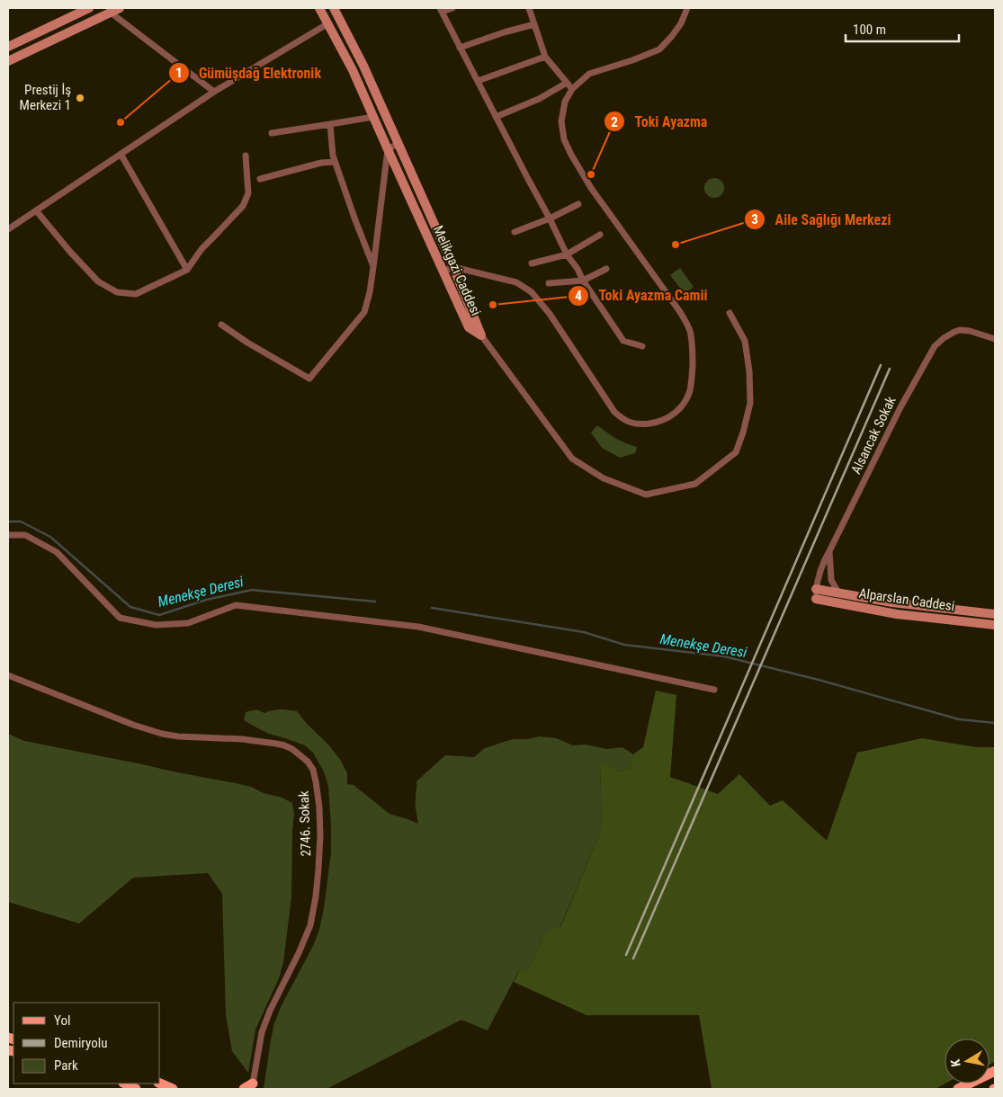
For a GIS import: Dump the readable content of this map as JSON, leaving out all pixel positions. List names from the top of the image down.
{
  "streets": {
    "street": [
      "Melikgazi Caddesi",
      "Alsancak Sokak",
      "Alparslan Caddesi",
      "2746. Sokak"
    ]
  },
  "crossings": [
    ["Alsancak Sokak", "Alparslan Caddesi"]
  ],
  "water": ["Menekşe Deresi"],
  "places": [
    "Prestij İş Merkezi 1",
    "Gümüşdağ Elektronik",
    "Toki Ayazma",
    "Aile Sağlığı Merkezi",
    "Toki Ayazma Camii"
  ],
  "legend": ["Yol", "Demiryolu", "Park"],
  "scale_bar": "100 m",
  "north": "left"
}
